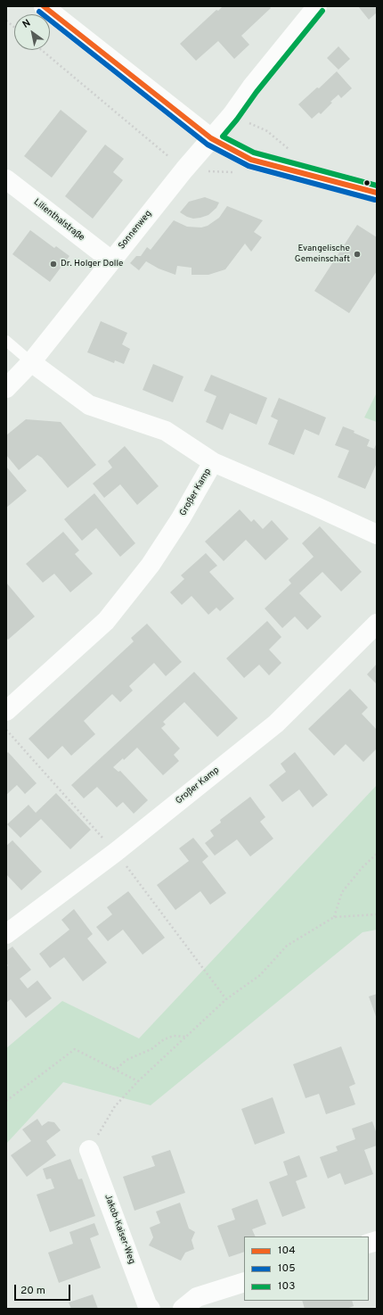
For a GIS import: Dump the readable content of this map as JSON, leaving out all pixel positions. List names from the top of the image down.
{
  "streets": {
    "street": [
      "Lilienthalstraße",
      "Sonnenweg",
      "Großer Kamp",
      "Jakob-Kaiser-Weg"
    ]
  },
  "crossings": [
    ["Lilienthalstraße", "Sonnenweg"],
    ["Sonnenweg", "Großer Kamp"]
  ],
  "places": ["Evangelische Gemeinschaft", "Dr. Holger Dolle"],
  "lines": ["transit line 104", "transit line 103", "transit line 105"],
  "legend": ["104", "105", "103"],
  "scale_bar": "20 m",
  "north": "top left"
}
